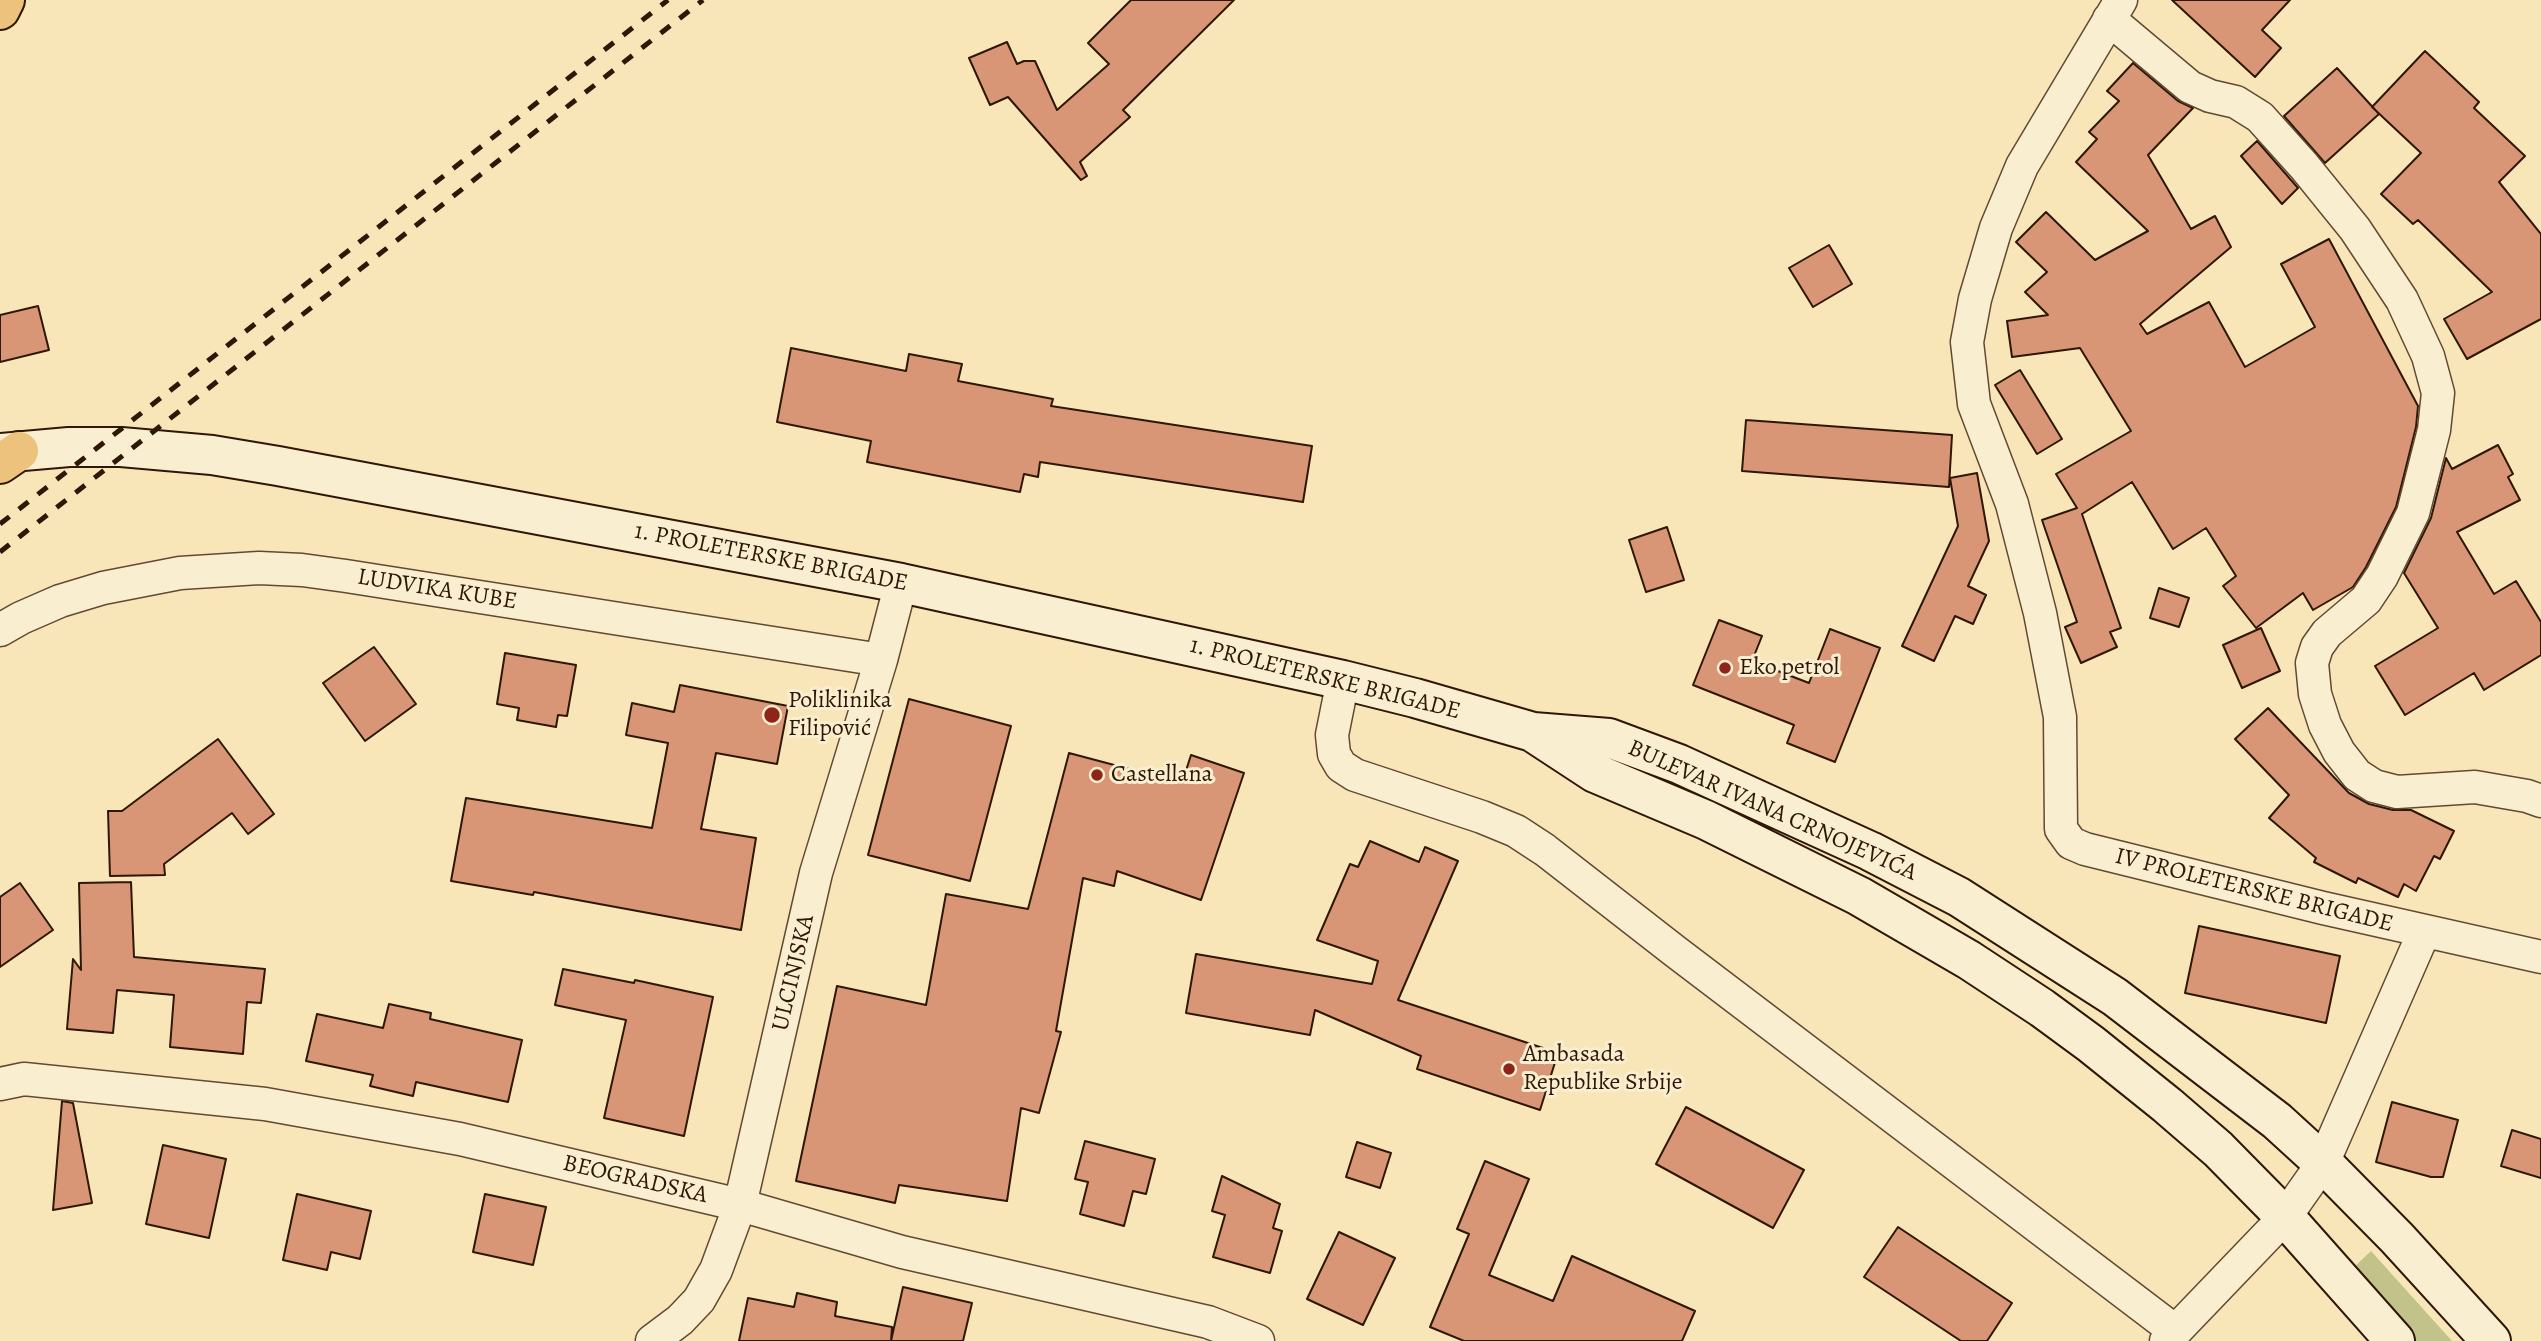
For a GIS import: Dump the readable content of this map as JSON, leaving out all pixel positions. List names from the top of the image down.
{
  "streets": {
    "main road": ["1. PROLETERSKE BRIGADE", "BULEVAR IVANA CRNOJEVIĆA"],
    "street": [
      "LUDVIKA KUBE",
      "IV PROLETERSKE BRIGADE",
      "ULCINJSKA",
      "BEOGRADSKA"
    ]
  },
  "crossings": [
    ["1. PROLETERSKE BRIGADE", "BULEVAR IVANA CRNOJEVIĆA"],
    ["1. PROLETERSKE BRIGADE", "ULCINJSKA"],
    ["LUDVIKA KUBE", "ULCINJSKA"],
    ["BULEVAR IVANA CRNOJEVIĆA", "IV PROLETERSKE BRIGADE"],
    ["ULCINJSKA", "BEOGRADSKA"]
  ],
  "places": [
    "Eko petrol",
    "Poliklinika Filipović",
    "Castellana",
    "Ambasada Republike Srbije"
  ]
}
